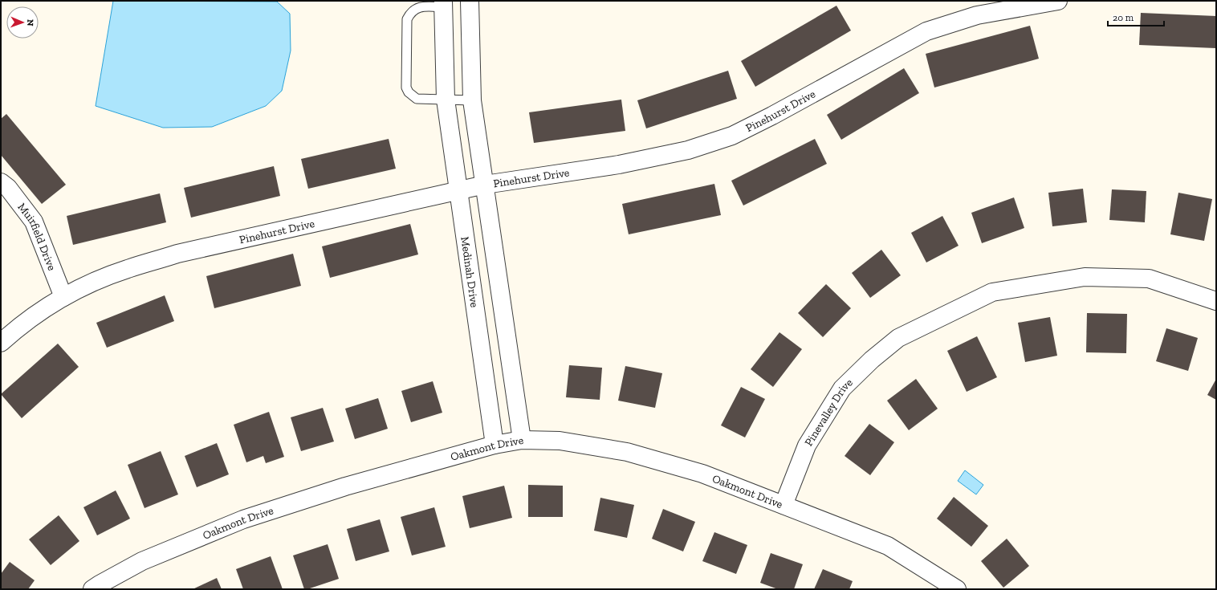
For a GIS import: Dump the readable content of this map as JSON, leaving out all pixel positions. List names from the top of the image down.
{
  "streets": {
    "street": [
      "Pinehurst Drive",
      "Muirfield Drive",
      "Medinah Drive",
      "Pinevalley Drive",
      "Oakmont Drive"
    ]
  },
  "crossings": [
    ["Pinehurst Drive", "Muirfield Drive"],
    ["Pinehurst Drive", "Medinah Drive"],
    ["Medinah Drive", "Oakmont Drive"],
    ["Pinevalley Drive", "Oakmont Drive"]
  ],
  "scale_bar": "20 m",
  "north": "right"
}
